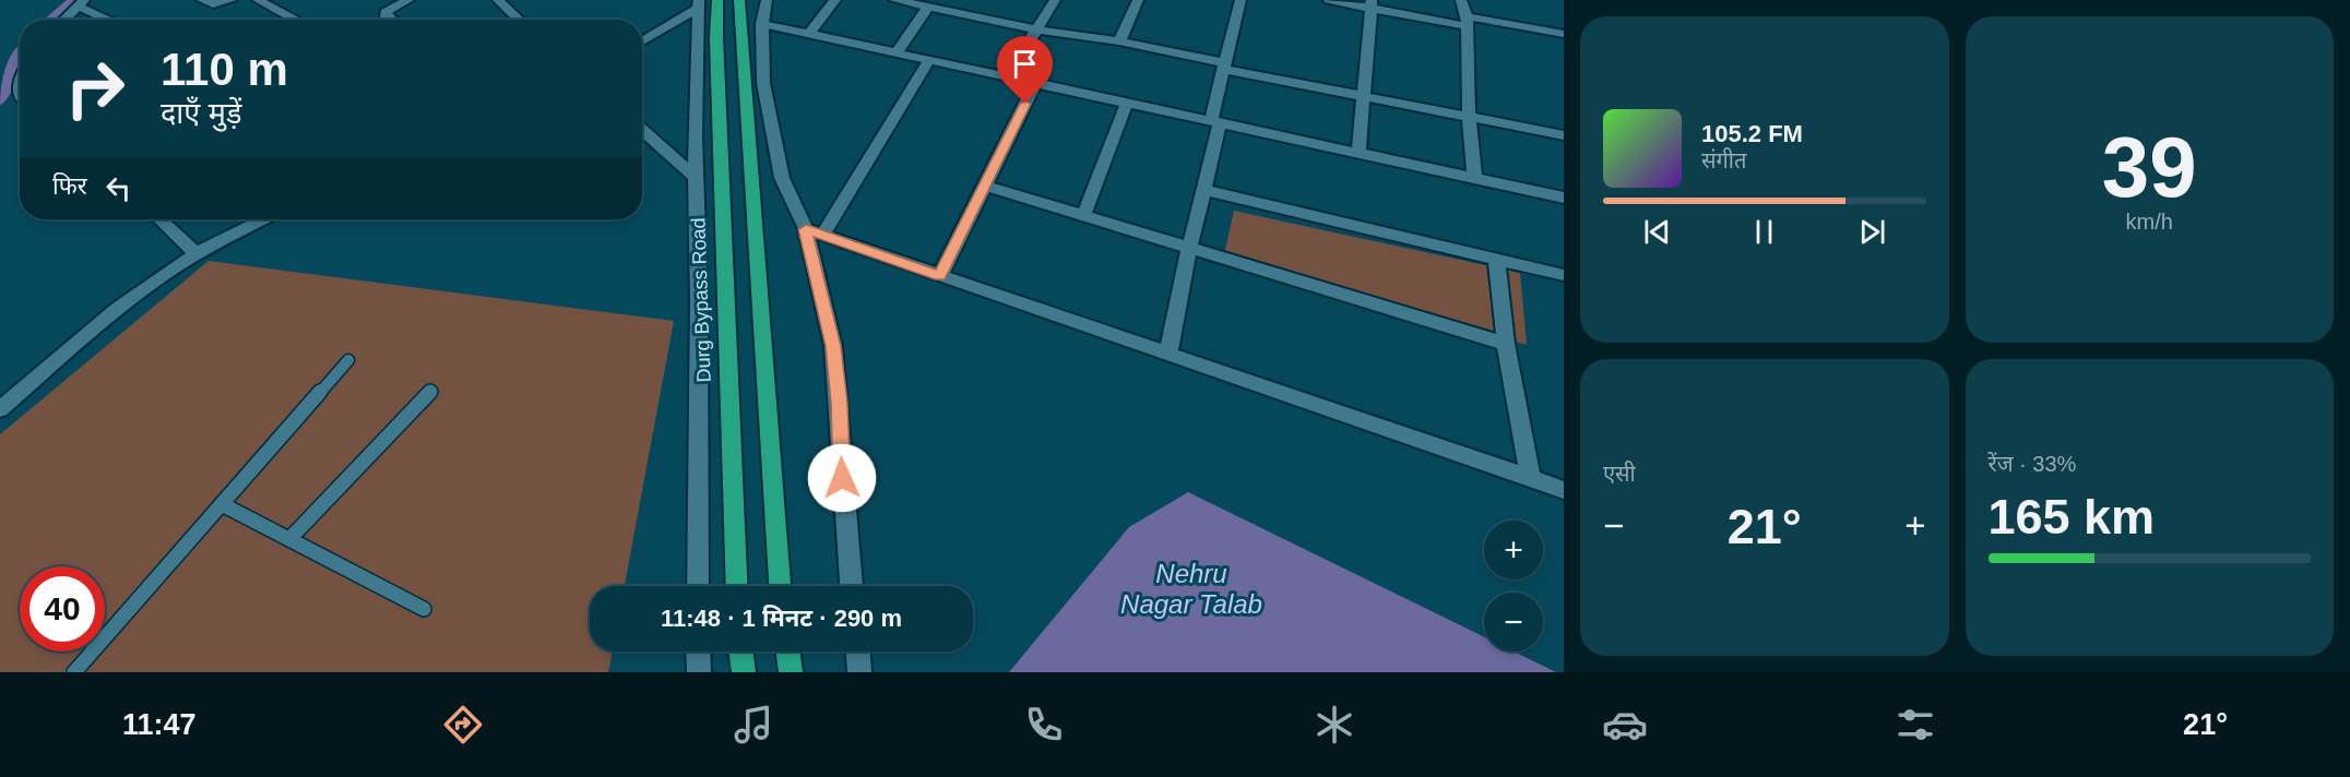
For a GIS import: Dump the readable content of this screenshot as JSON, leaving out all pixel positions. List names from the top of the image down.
{
  "streets": {
    "highway": ["Durg Bypass Road"]
  },
  "water": ["Nehru Nagar Talab"],
  "page": {
    "tile": [
      ["39", "km/h"],
      "एसी",
      ["रेंज · 33%", "165 km"]
    ],
    "turn": ["110 m", "दाएँ मुड़ें"],
    "song": ["105.2 FM", "संगीत"],
    "then": "फिर",
    "heat": ["−", "21°", "+"],
    "map_buttons": ["+", "−"],
    "limit": "40",
    "trip": "11:48 · 1 मिनट · 290 m",
    "tabs": ["11:47", "21°"]
  }
}
